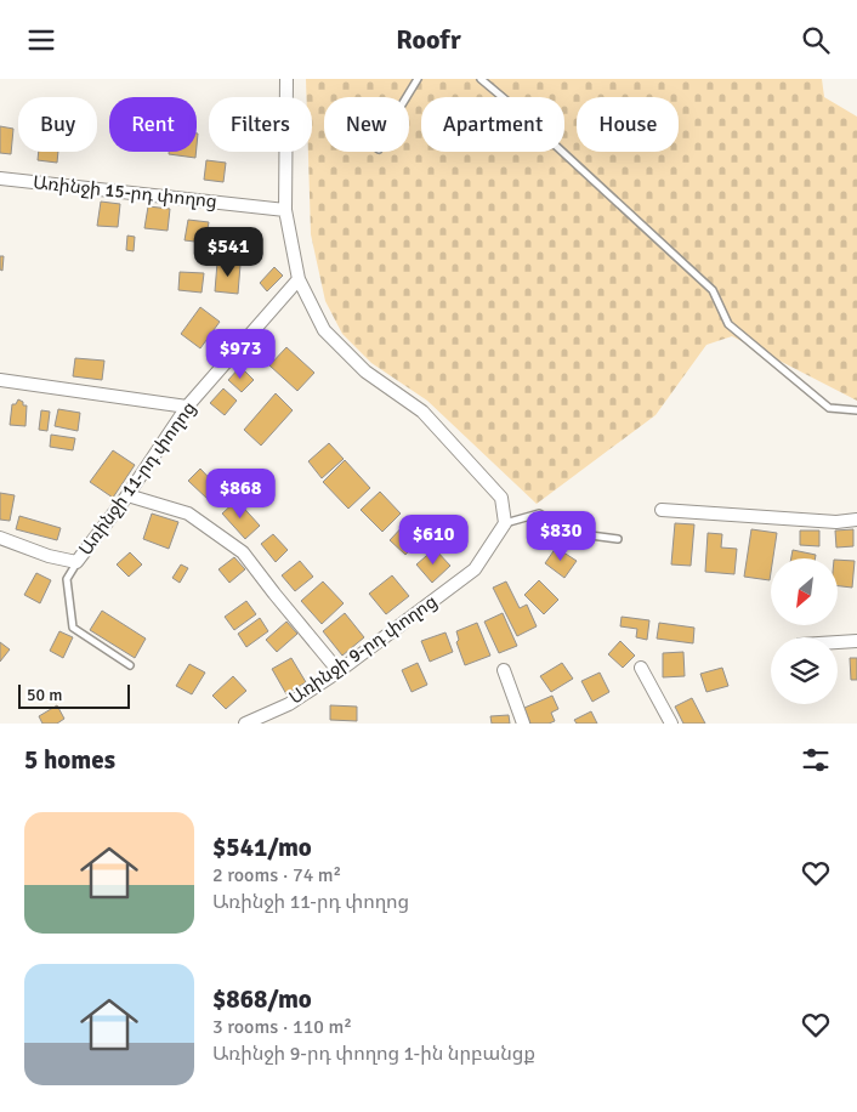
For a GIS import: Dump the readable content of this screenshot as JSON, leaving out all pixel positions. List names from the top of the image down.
{
  "streets": {
    "street": ["Առինջի 15-րդ փողոց", "Առինջի 11-րդ փողոց", "Առինջի 9-րդ փողոց"]
  },
  "scale_bar": "50 m",
  "north": "bottom left",
  "page": {
    "header": "Roofr",
    "chip": [
      "Buy",
      "Rent",
      "Filters",
      "New",
      "Apartment",
      "House"
    ],
    "price": [
      "$541",
      "$973",
      "$868",
      "$830",
      "$610"
    ],
    "scale": "50 m",
    "heading": "5 homes",
    "list": [
      {
        "name": "$541/mo",
        "note": "2 rooms · 74 m² · Առինջի 11-րդ փողոց"
      },
      {
        "name": "$868/mo",
        "note": "3 rooms · 110 m² · Առինջի 9-րդ փողոց 1-ին նրբանցք"
      }
    ]
  }
}
